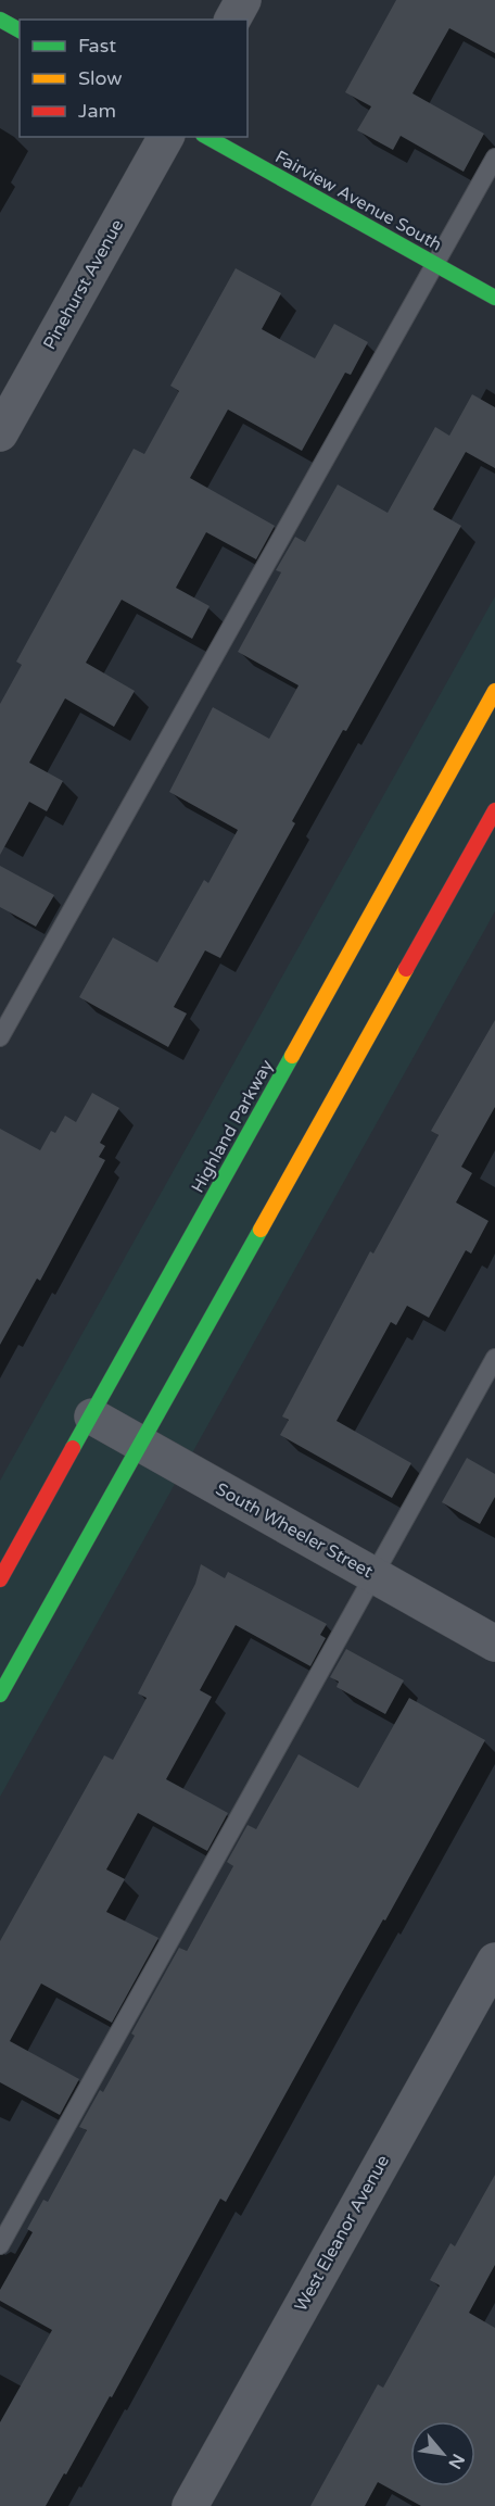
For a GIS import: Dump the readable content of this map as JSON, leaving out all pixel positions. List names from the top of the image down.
{
  "streets": {
    "street": [
      "Fairview Avenue South",
      "Pinehurst Avenue",
      "Highland Parkway",
      "South Wheeler Street",
      "West Eleanor Avenue"
    ]
  },
  "crossings": [
    ["Highland Parkway", "South Wheeler Street"]
  ],
  "legend": ["Fast", "Slow", "Jam"],
  "north": "bottom right"
}
